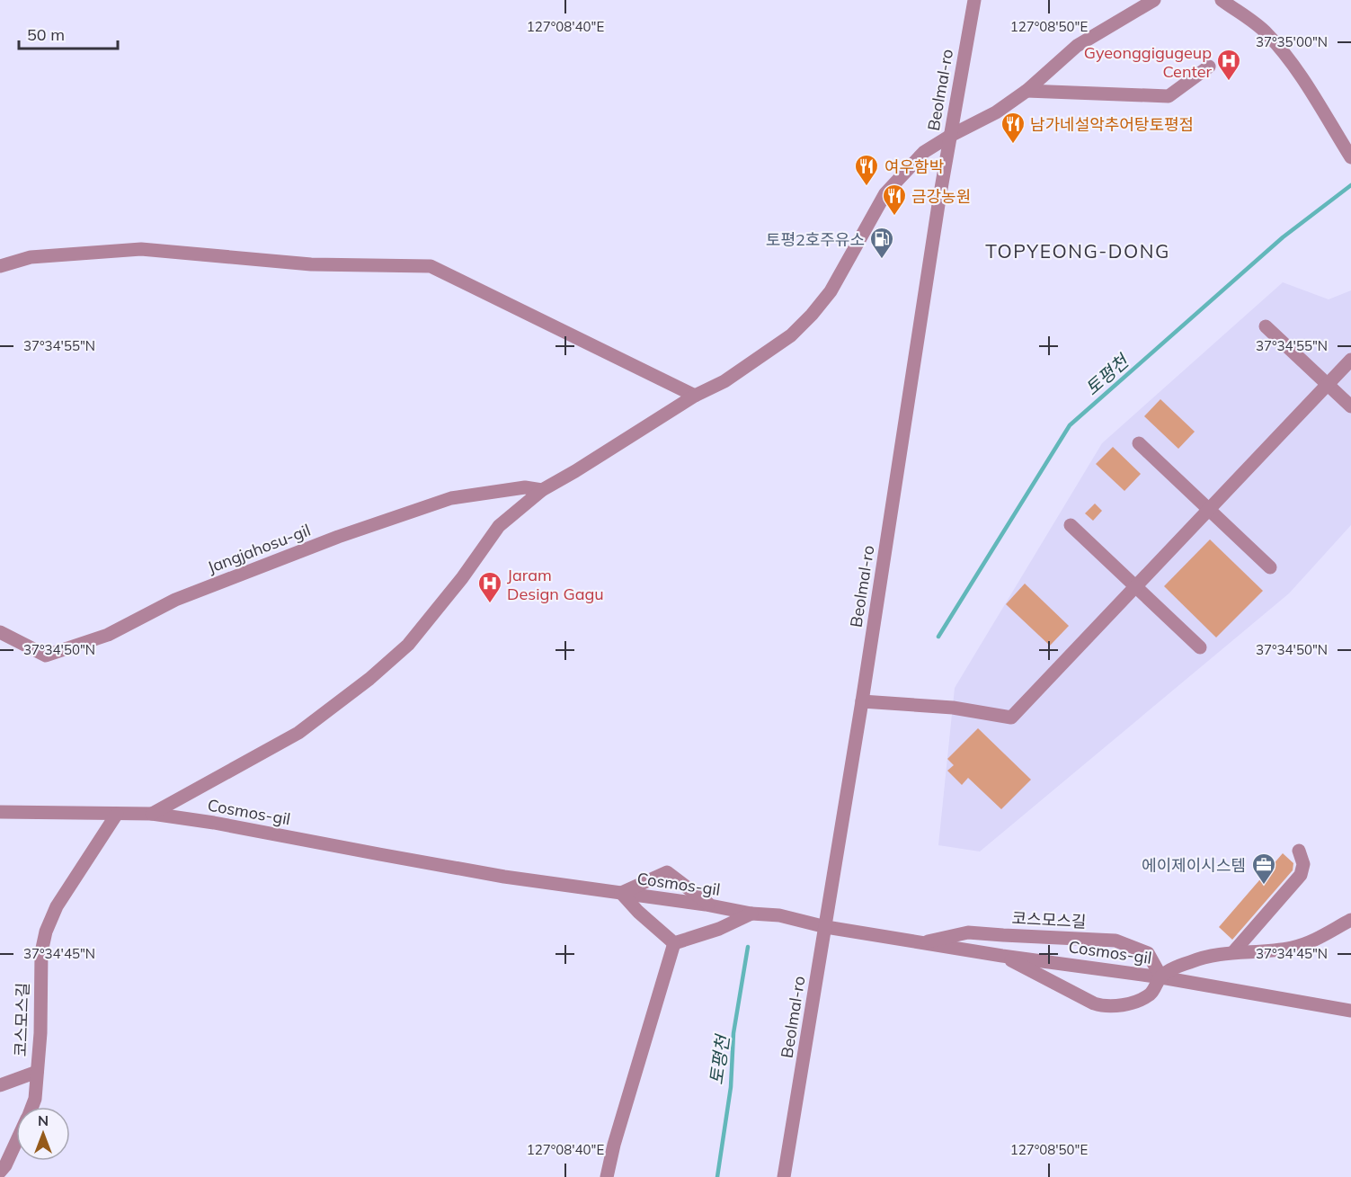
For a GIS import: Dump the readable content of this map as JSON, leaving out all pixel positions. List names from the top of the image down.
{
  "streets": {
    "street": [
      "Beolmal-ro",
      "Jangjahosu-gil",
      "Cosmos-gil",
      "코스모스길"
    ]
  },
  "crossings": [
    ["Beolmal-ro", "Cosmos-gil"],
    ["Cosmos-gil", "코스모스길"]
  ],
  "districts": ["TOPYEONG-DONG"],
  "water": ["토평천"],
  "places": {
    "hospital": ["Gyeonggigugeup Center", "Jaram Design Gagu"],
    "restaurant": ["남가네설악추어탕토평점", "여우함박", "금강농원"],
    "fuel station": ["토평2호주유소"],
    "office": ["에이제이시스템"]
  },
  "scale_bar": "50 m",
  "north": "top",
  "coordinates": [
    "127°08'40\"E",
    "127°08'50\"E",
    "37°35'00\"N",
    "37°34'55\"N",
    "37°34'50\"N",
    "37°34'45\"N"
  ]
}
